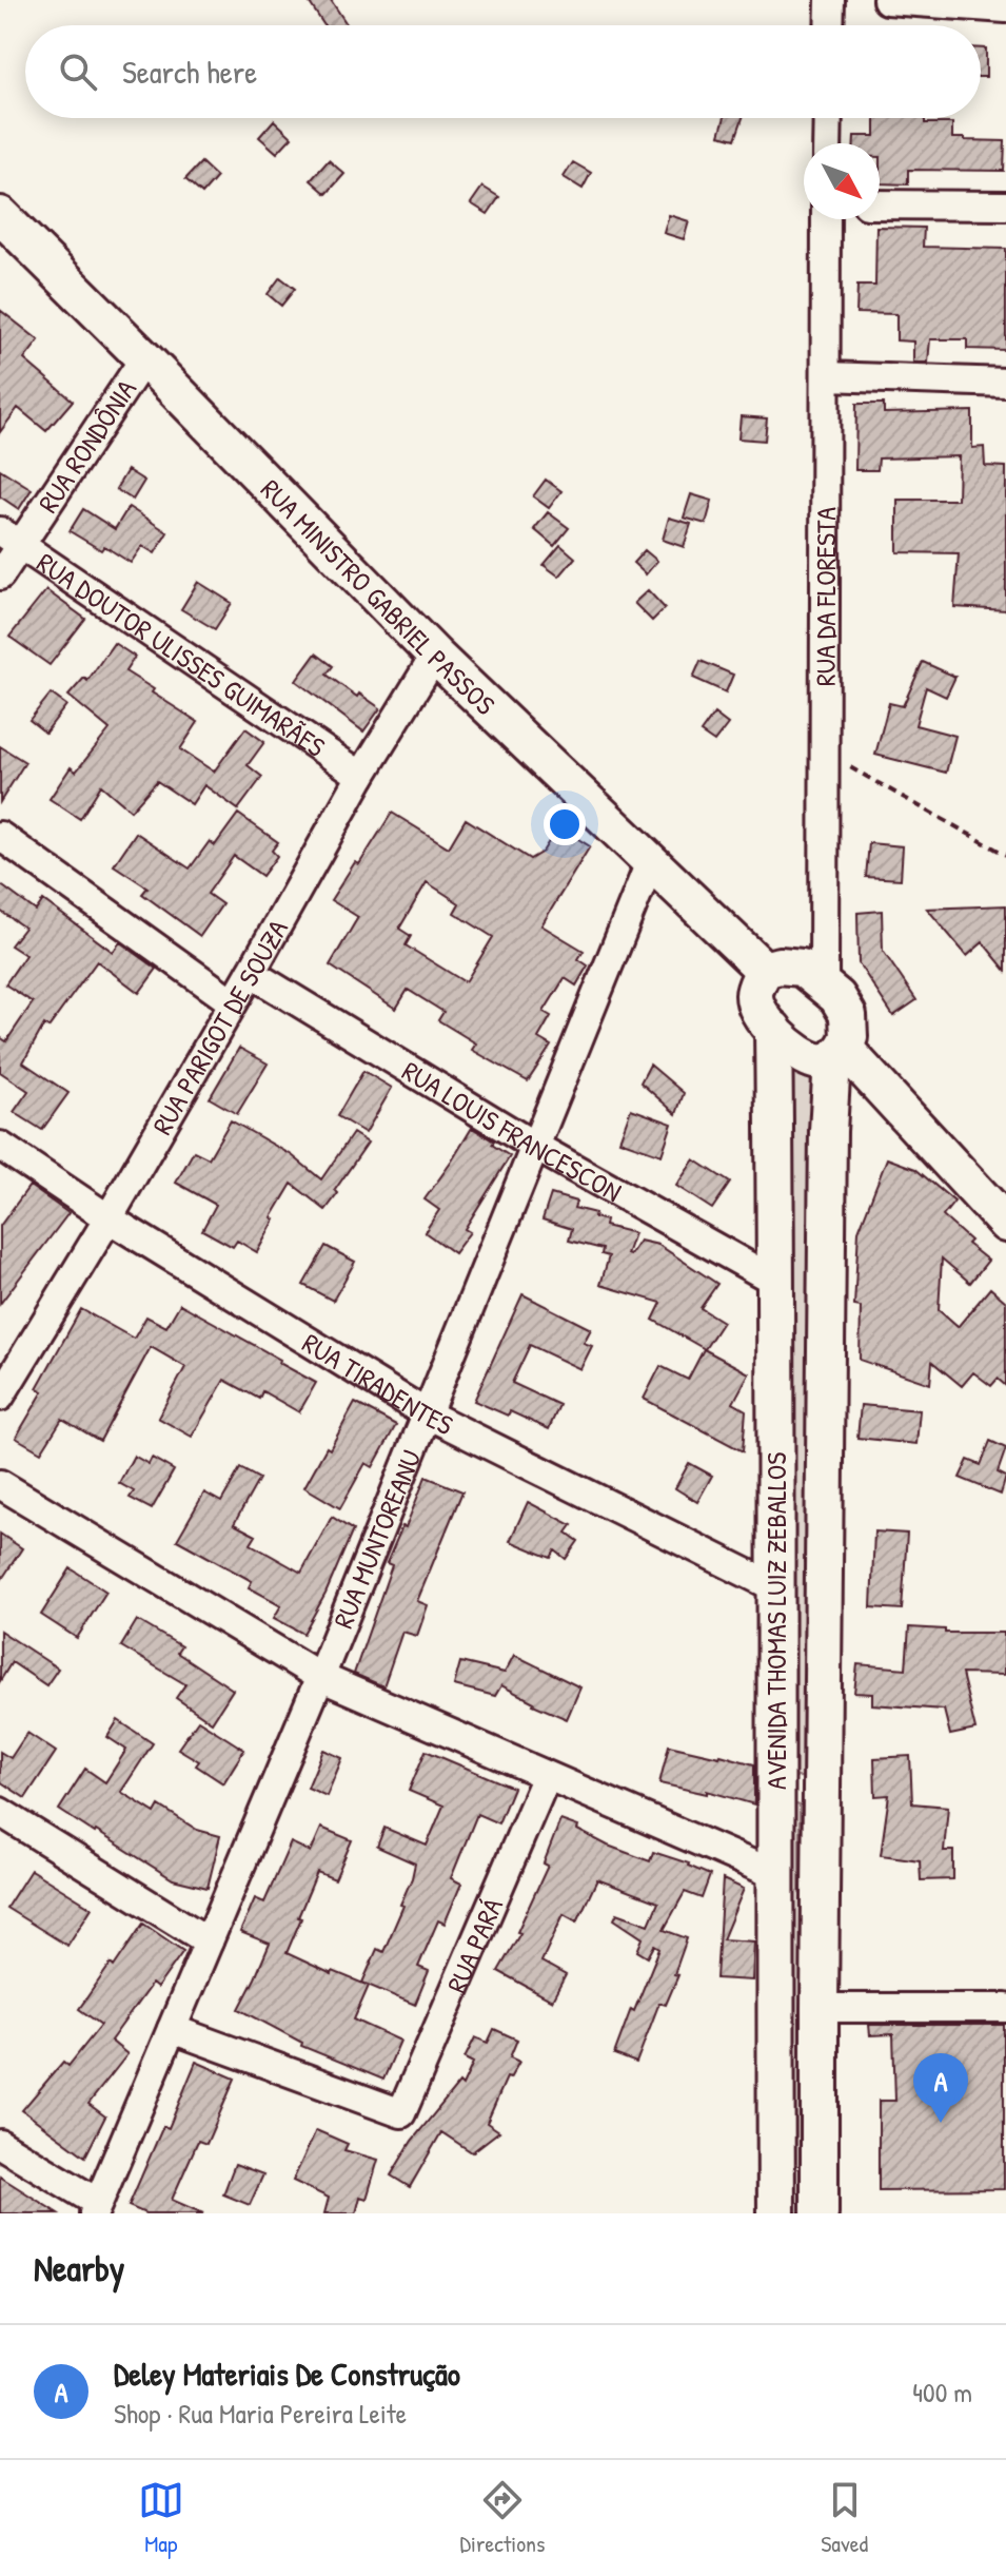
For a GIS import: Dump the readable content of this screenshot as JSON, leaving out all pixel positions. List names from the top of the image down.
{
  "streets": {
    "main road": ["RUA MINISTRO GABRIEL PASSOS", "AVENIDA THOMAS LUIZ ZEBALLOS"],
    "street": [
      "RUA RONDÔNIA",
      "RUA DA FLORESTA",
      "RUA DOUTOR ULISSES GUIMARÃES",
      "RUA PARIGOT DE SOUZA",
      "RUA LOUIS FRANCESCON",
      "RUA TIRADENTES",
      "RUA MUNTOREANU",
      "RUA PARÁ"
    ]
  },
  "crossings": [
    ["RUA RONDÔNIA", "RUA MINISTRO GABRIEL PASSOS"],
    ["RUA RONDÔNIA", "RUA DOUTOR ULISSES GUIMARÃES"],
    ["RUA MINISTRO GABRIEL PASSOS", "RUA DA FLORESTA"],
    ["RUA MINISTRO GABRIEL PASSOS", "RUA PARIGOT DE SOUZA"],
    ["RUA MINISTRO GABRIEL PASSOS", "RUA MUNTOREANU"],
    ["RUA MINISTRO GABRIEL PASSOS", "AVENIDA THOMAS LUIZ ZEBALLOS"],
    ["RUA DA FLORESTA", "AVENIDA THOMAS LUIZ ZEBALLOS"],
    ["RUA DOUTOR ULISSES GUIMARÃES", "RUA PARIGOT DE SOUZA"],
    ["RUA PARIGOT DE SOUZA", "RUA LOUIS FRANCESCON"],
    ["RUA PARIGOT DE SOUZA", "RUA TIRADENTES"],
    ["RUA LOUIS FRANCESCON", "RUA MUNTOREANU"],
    ["RUA LOUIS FRANCESCON", "AVENIDA THOMAS LUIZ ZEBALLOS"],
    ["RUA TIRADENTES", "RUA MUNTOREANU"],
    ["RUA TIRADENTES", "AVENIDA THOMAS LUIZ ZEBALLOS"],
    ["RUA MUNTOREANU", "RUA PARÁ"]
  ],
  "north": "bottom right",
  "page": {
    "search": "Search here",
    "pins": "A",
    "heading": "Nearby",
    "list": [
      {
        "mark": "A",
        "name": "Deley Materiais De Construção",
        "note": "Shop · Rua Maria Pereira Leite",
        "value": "400 m"
      }
    ],
    "nav": ["Map", "Directions", "Saved"]
  }
}
